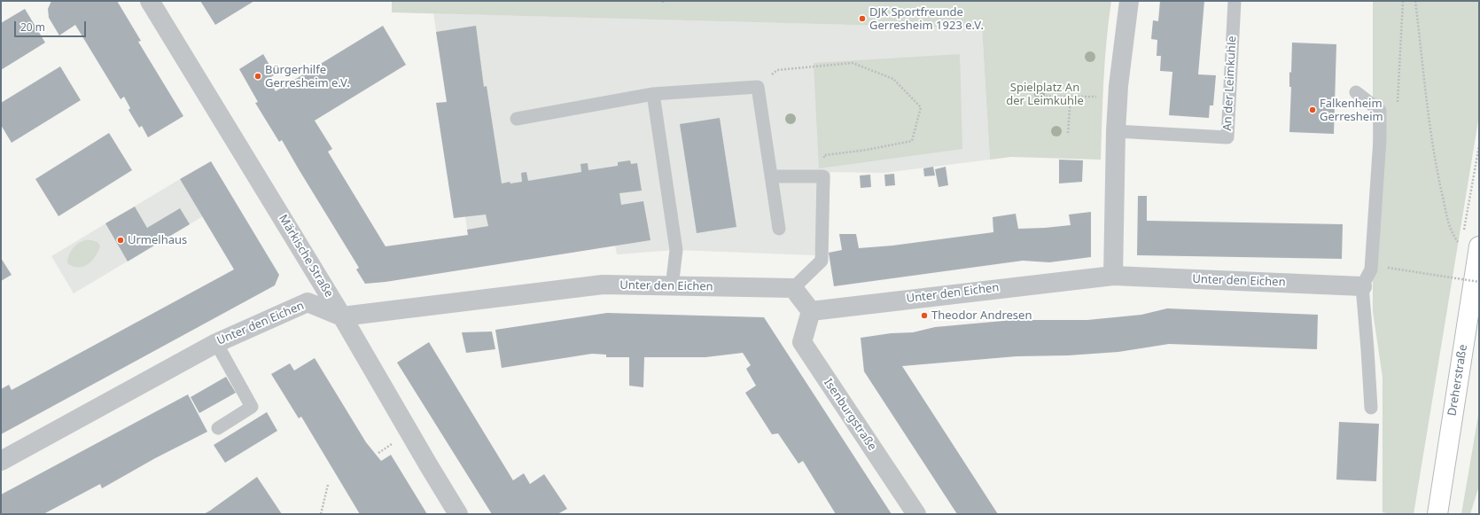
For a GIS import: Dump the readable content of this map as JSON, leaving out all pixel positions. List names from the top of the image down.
{
  "streets": {
    "main road": ["Dreherstraße"],
    "street": ["Märkische Straße", "Unter den Eichen", "Isenburgstraße"],
    "lane": ["An der Leimkuhle"]
  },
  "crossings": [
    ["Märkische Straße", "Unter den Eichen"],
    ["Unter den Eichen", "Isenburgstraße"]
  ],
  "parks": ["Spielplatz An der Leimkuhle"],
  "places": [
    "DJK Sportfreunde Gerresheim 1923 e.V.",
    "Bürgerhilfe Gerresheim e.V.",
    "Falkenheim Gerresheim",
    "Urmelhaus",
    "Theodor Andresen"
  ],
  "scale_bar": "20 m"
}
